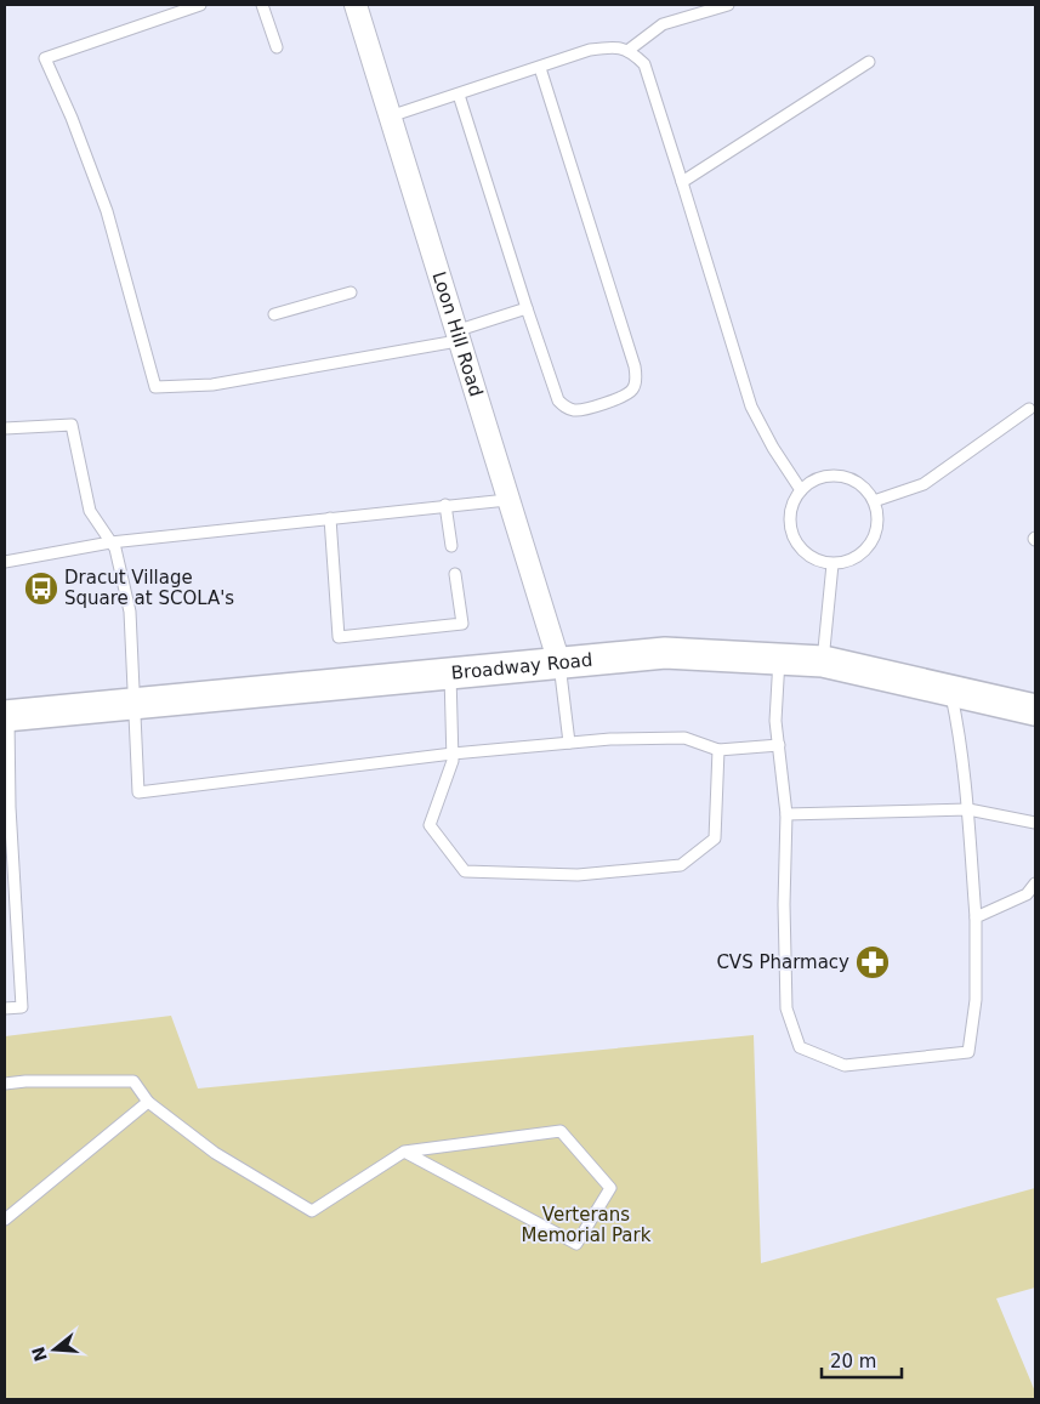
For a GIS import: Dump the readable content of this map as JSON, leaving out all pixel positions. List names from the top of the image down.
{
  "streets": {
    "main road": ["Broadway Road"],
    "street": ["Loon Hill Road"]
  },
  "crossings": [
    ["Loon Hill Road", "Broadway Road"]
  ],
  "parks": ["Verterans Memorial Park"],
  "places": {
    "bus stop": ["Dracut Village Square at SCOLA's"],
    "pharmacy": ["CVS Pharmacy"]
  },
  "scale_bar": "20 m",
  "north": "left"
}
